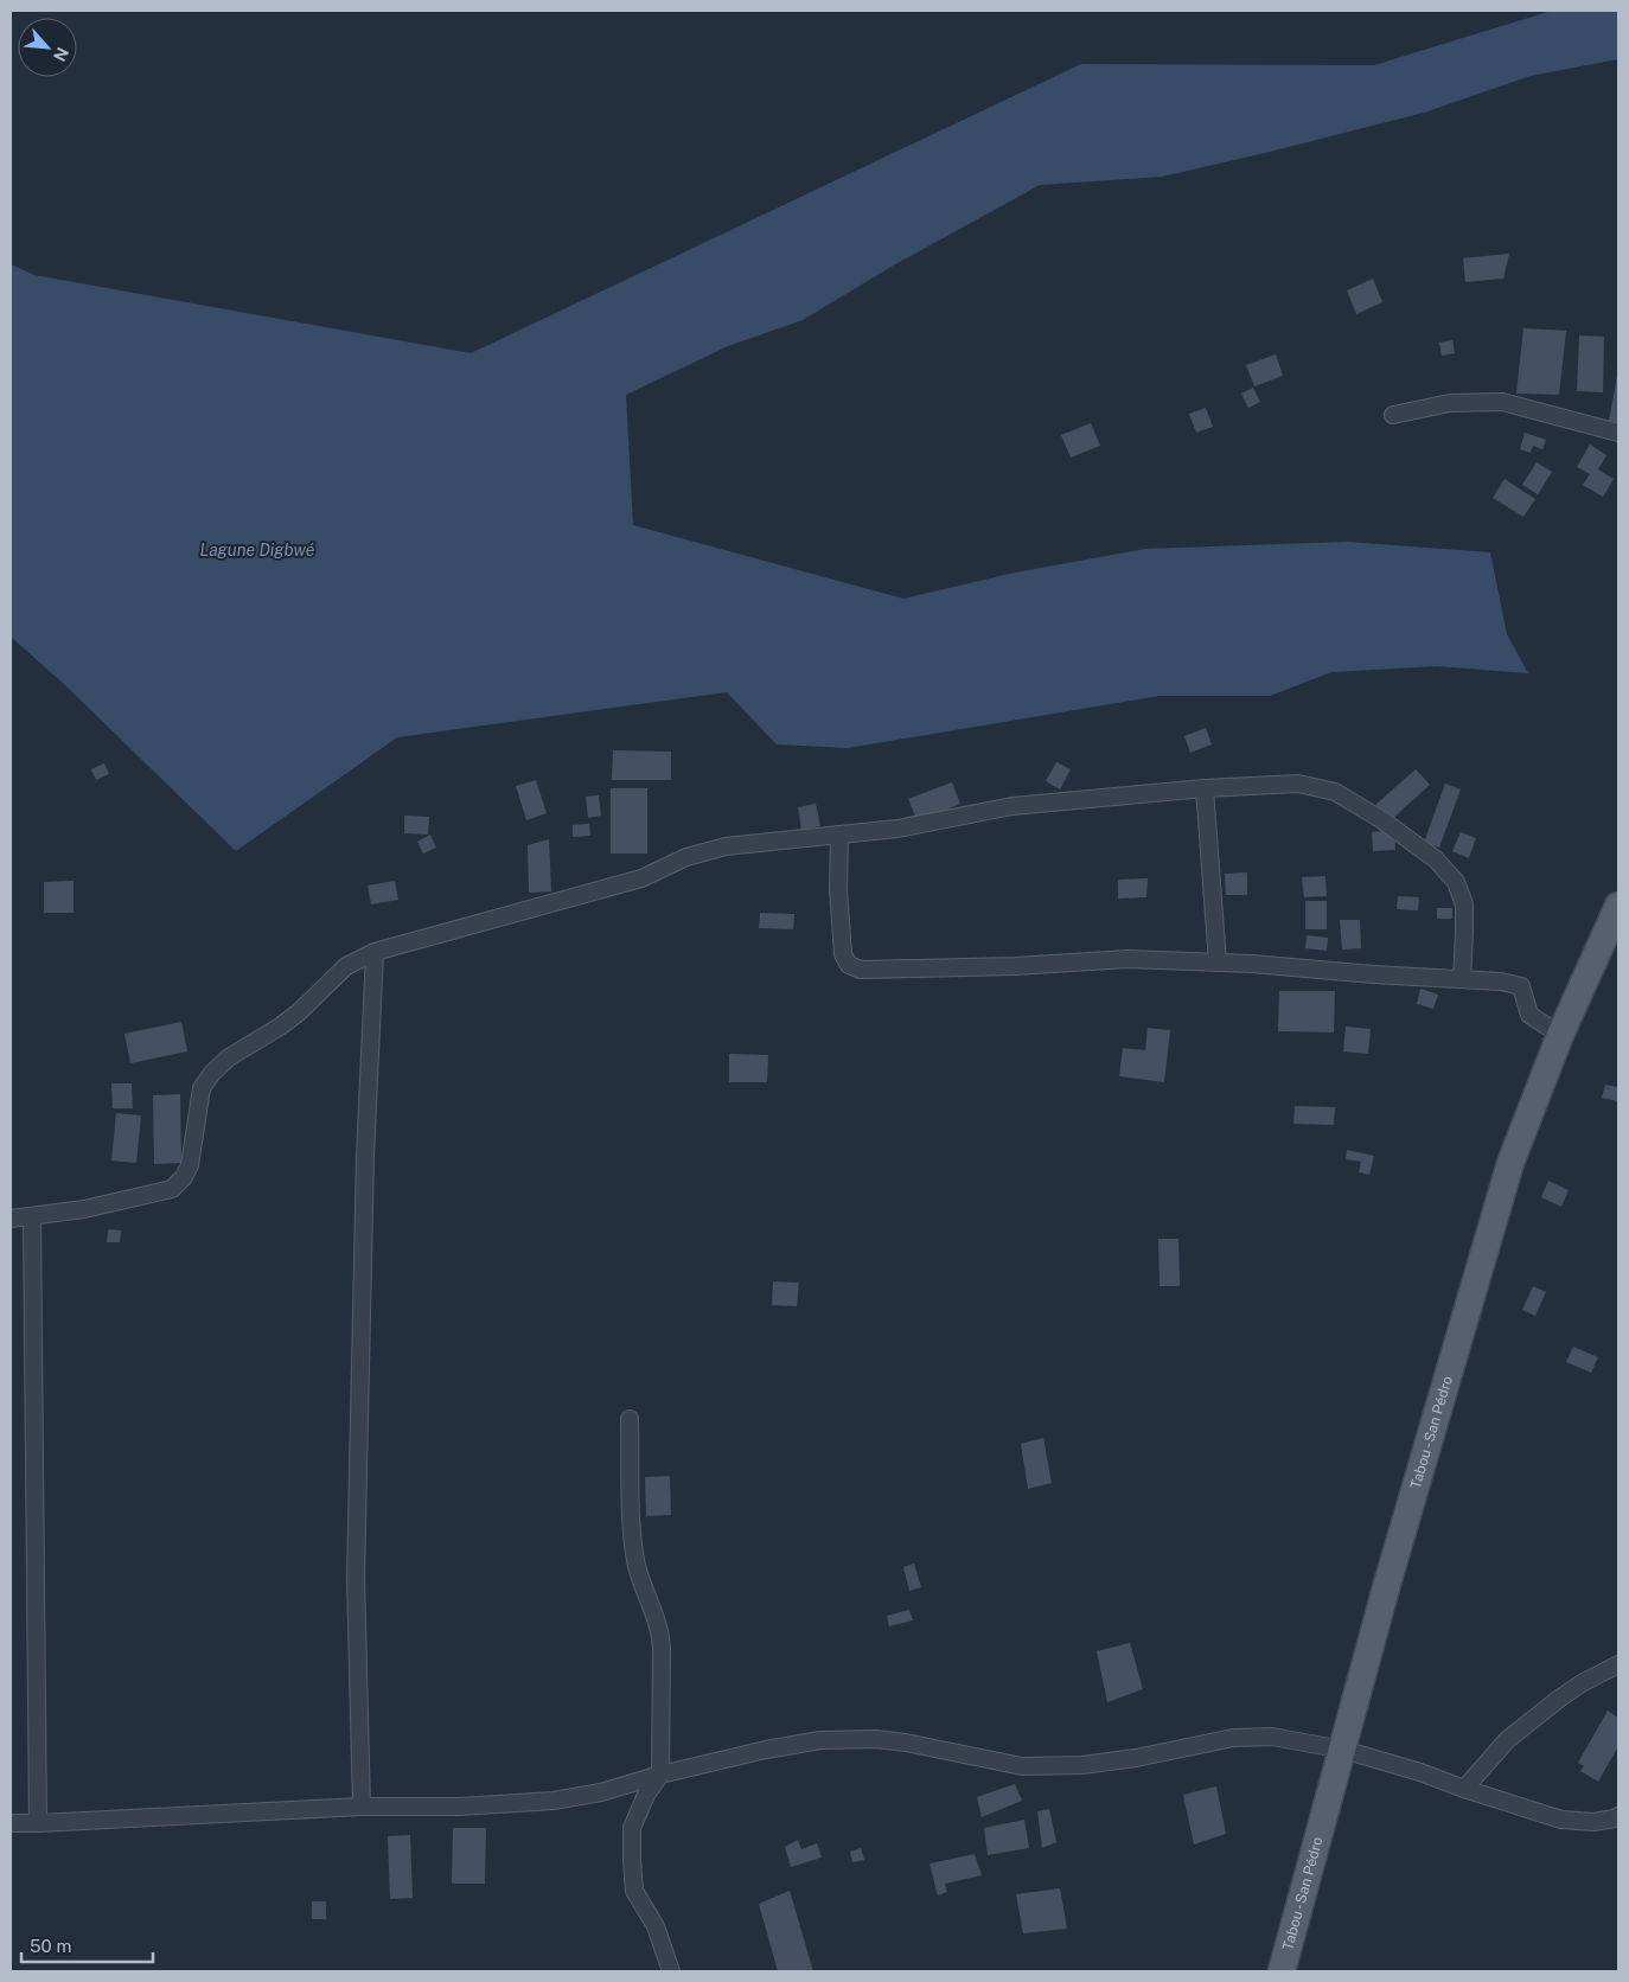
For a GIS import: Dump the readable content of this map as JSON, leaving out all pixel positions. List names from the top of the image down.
{
  "streets": {
    "main road": ["Tabou - San Pédro"]
  },
  "water": ["Lagune Digbwé"],
  "scale_bar": "50 m",
  "north": "bottom right"
}
